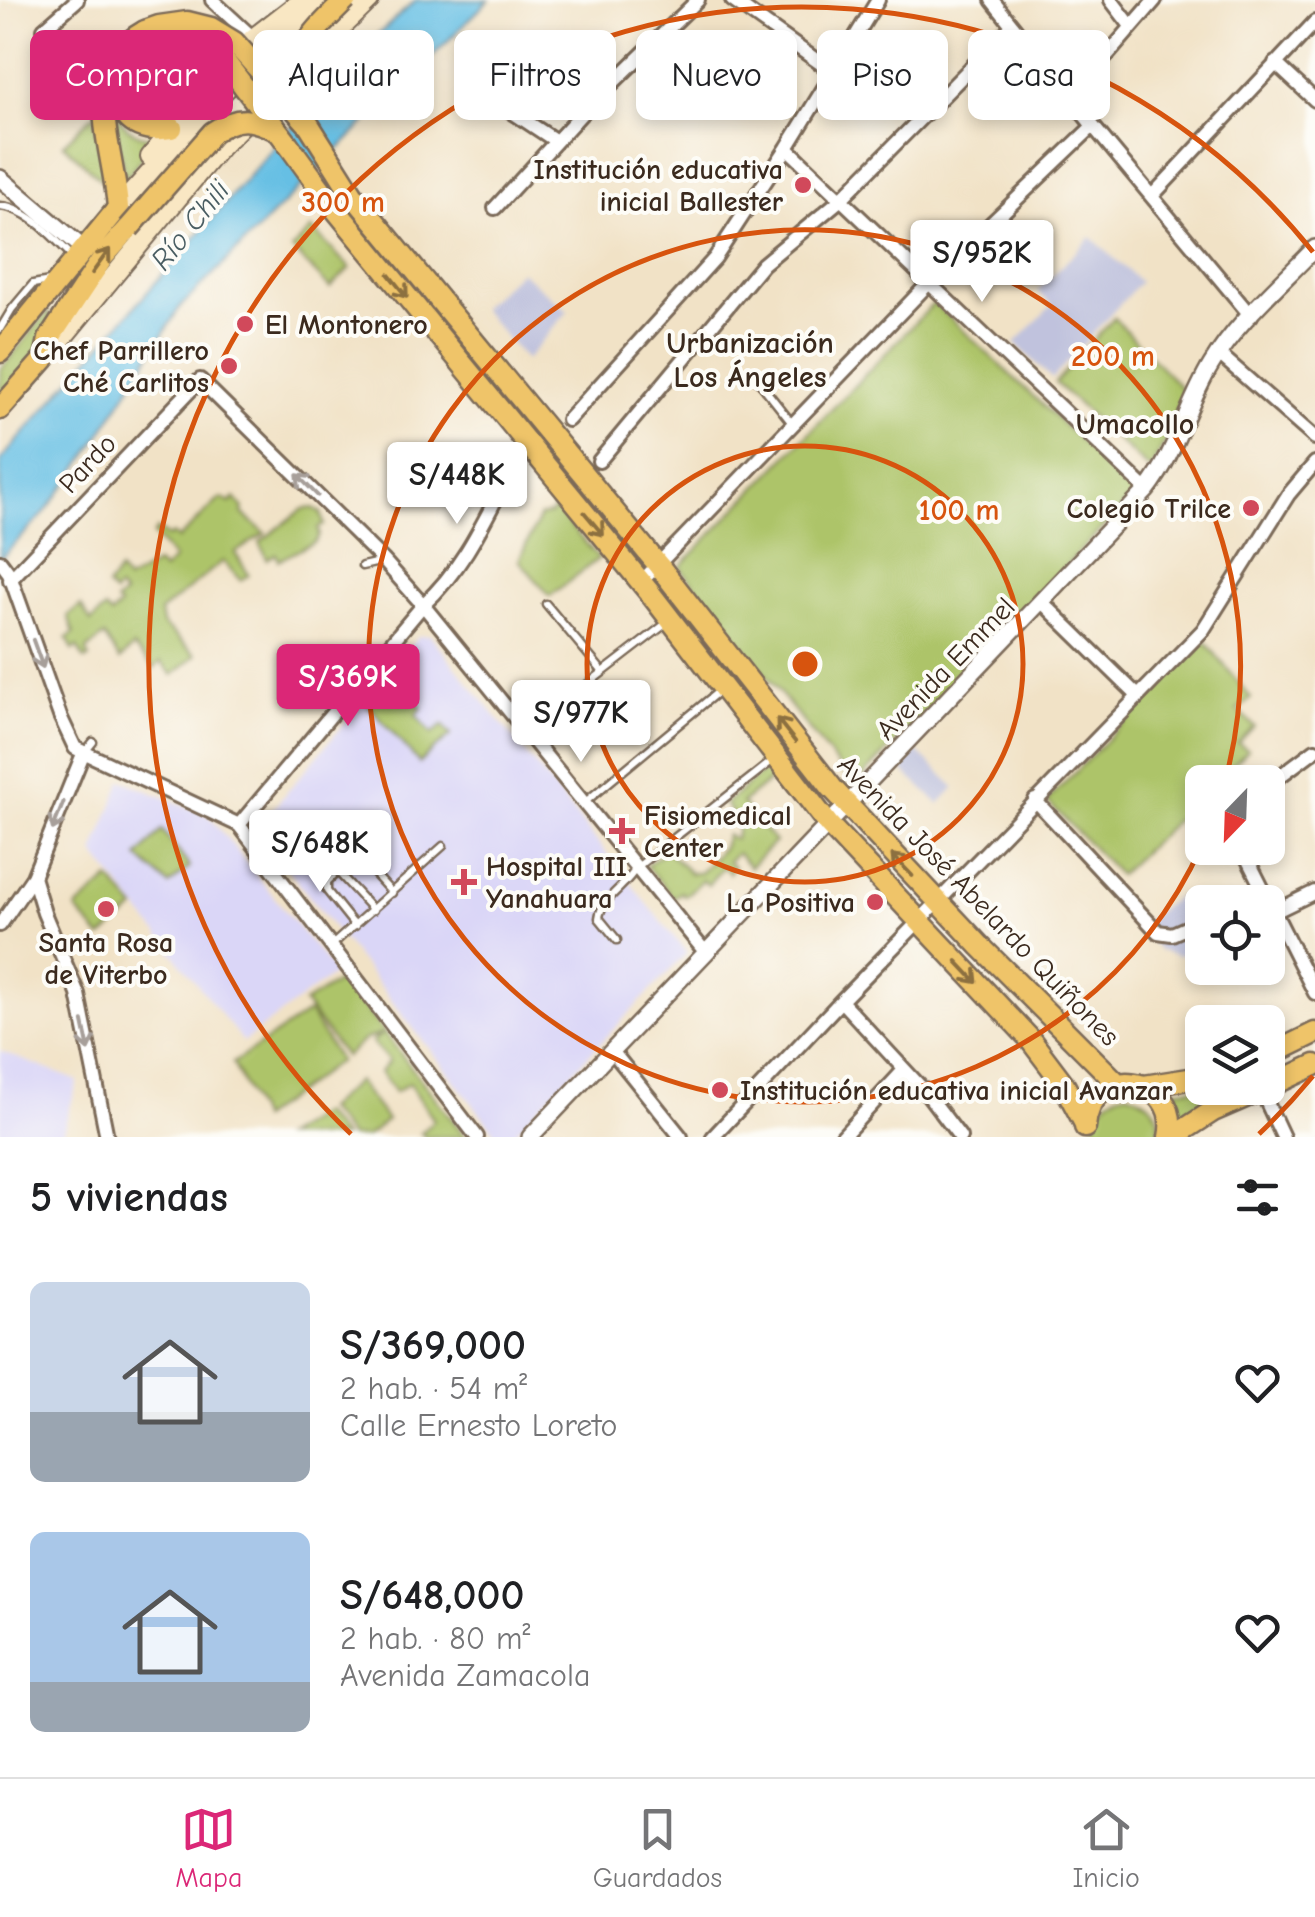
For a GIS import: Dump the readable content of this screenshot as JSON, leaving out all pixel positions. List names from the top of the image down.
{
  "streets": {
    "main road": ["Avenida José Abelardo Quiñones"],
    "street": ["Pardo", "Avenida Emmel"]
  },
  "crossings": [
    ["Avenida Emmel", "Avenida José Abelardo Quiñones"]
  ],
  "districts": ["Urbanización Los Ángeles", "Umacollo"],
  "water": ["Río Chili"],
  "places": {
    "other": [
      "Institución educativa inicial Ballester",
      "El Montonero",
      "Chef Parrillero Ché Carlitos",
      "Colegio Trilce",
      "La Positiva",
      "Santa Rosa de Viterbo",
      "Institución educativa inicial Avanzar"
    ],
    "health": ["Fisiomedical Center", "Hospital III Yanahuara"]
  },
  "north": "bottom left",
  "page": {
    "chip": [
      "Comprar",
      "Alquilar",
      "Filtros",
      "Nuevo",
      "Piso",
      "Casa"
    ],
    "price": [
      "S/952K",
      "S/448K",
      "S/369K",
      "S/977K",
      "S/648K"
    ],
    "heading": "5 viviendas",
    "list": [
      {
        "name": "S/369,000",
        "note": "2 hab. · 54 m² · Calle Ernesto Loreto"
      },
      {
        "name": "S/648,000",
        "note": "2 hab. · 80 m² · Avenida Zamacola"
      }
    ],
    "tabs": ["Mapa", "Guardados", "Inicio"]
  },
  "rings": ["300 m", "200 m", "100 m"]
}
